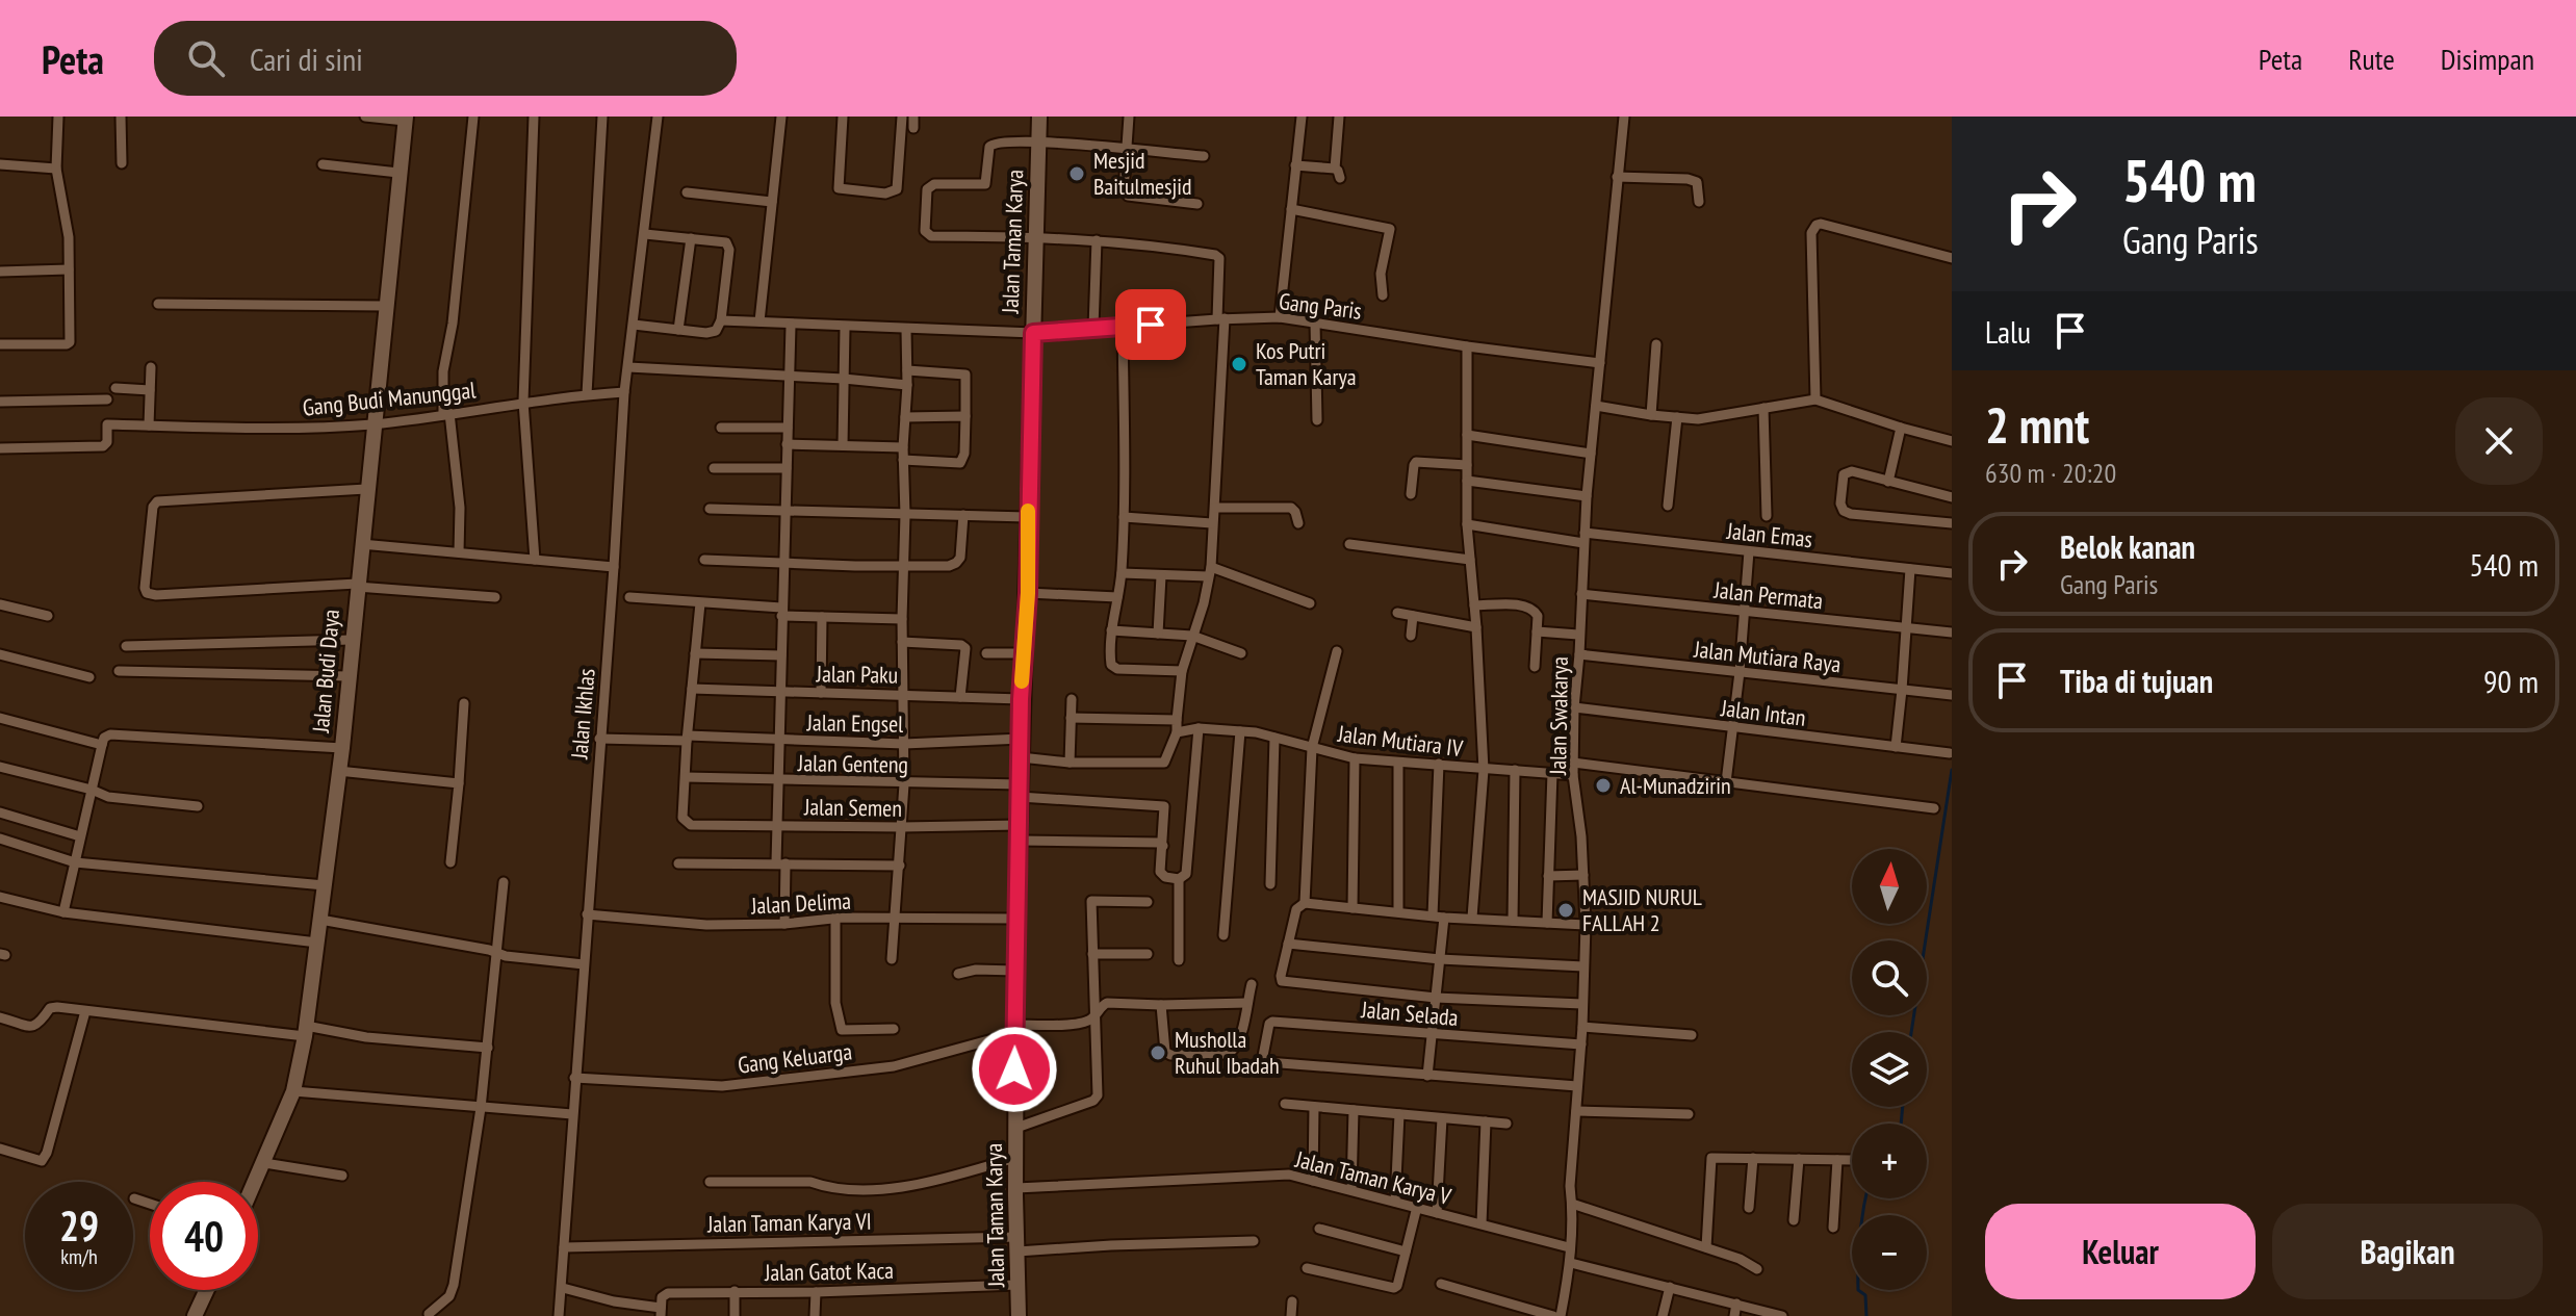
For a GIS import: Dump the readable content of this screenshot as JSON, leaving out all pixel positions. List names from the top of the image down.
{
  "streets": {
    "street": [
      "Jalan Taman Karya",
      "Gang Paris",
      "Gang Budi Manunggal",
      "Jalan Emas",
      "Jalan Permata",
      "Jalan Mutiara Raya",
      "Jalan Budi Daya",
      "Jalan Paku",
      "Jalan Intan",
      "Jalan Ikhlas",
      "Jalan Swakarya",
      "Jalan Engsel",
      "Jalan Mutiara IV",
      "Jalan Genteng",
      "Jalan Semen",
      "Jalan Delima",
      "Jalan Selada",
      "Gang Keluarga",
      "Jalan Taman Karya V",
      "Jalan Taman Karya VI",
      "Jalan Gatot Kaca"
    ]
  },
  "crossings": [
    ["Jalan Taman Karya", "Gang Paris"],
    ["Jalan Taman Karya", "Jalan Paku"],
    ["Jalan Taman Karya", "Jalan Engsel"],
    ["Jalan Taman Karya", "Jalan Genteng"],
    ["Jalan Taman Karya", "Jalan Semen"],
    ["Jalan Taman Karya", "Jalan Delima"],
    ["Jalan Taman Karya", "Gang Keluarga"],
    ["Jalan Taman Karya", "Jalan Taman Karya V"],
    ["Jalan Taman Karya", "Jalan Taman Karya VI"],
    ["Jalan Taman Karya", "Jalan Gatot Kaca"],
    ["Gang Paris", "Jalan Swakarya"],
    ["Gang Budi Manunggal", "Jalan Budi Daya"],
    ["Gang Budi Manunggal", "Jalan Ikhlas"],
    ["Jalan Emas", "Jalan Swakarya"],
    ["Jalan Permata", "Jalan Swakarya"],
    ["Jalan Mutiara Raya", "Jalan Swakarya"],
    ["Jalan Intan", "Jalan Swakarya"],
    ["Jalan Ikhlas", "Jalan Engsel"],
    ["Jalan Ikhlas", "Jalan Delima"],
    ["Jalan Ikhlas", "Gang Keluarga"],
    ["Jalan Ikhlas", "Jalan Taman Karya VI"],
    ["Jalan Swakarya", "Jalan Mutiara IV"],
    ["Jalan Swakarya", "Jalan Selada"],
    ["Jalan Swakarya", "Jalan Taman Karya V"],
    ["Jalan Genteng", "Jalan Semen"]
  ],
  "places": [
    "Mesjid Baitulmesjid",
    "Kos Putri Taman Karya",
    "Al-Munadzirin",
    "MASJID NURUL FALLAH 2",
    "Musholla Ruhul Ibadah"
  ],
  "north": "top",
  "page": {
    "header": "Peta",
    "search": "Cari di sini",
    "nav": ["Peta", "Rute", "Disimpan"],
    "turn": ["540 m", "Gang Paris"],
    "then": "Lalu",
    "heading": ["2 mnt", "630 m · 20:20"],
    "list": [
      {
        "name": "Belok kanan",
        "note": "Gang Paris",
        "value": "540 m"
      },
      {
        "name": "Tiba di tujuan",
        "value": "90 m"
      }
    ],
    "map_buttons": ["+", "−"],
    "speed": "29 km/h",
    "limit": "40",
    "buttons": ["Keluar", "Bagikan"]
  }
}
